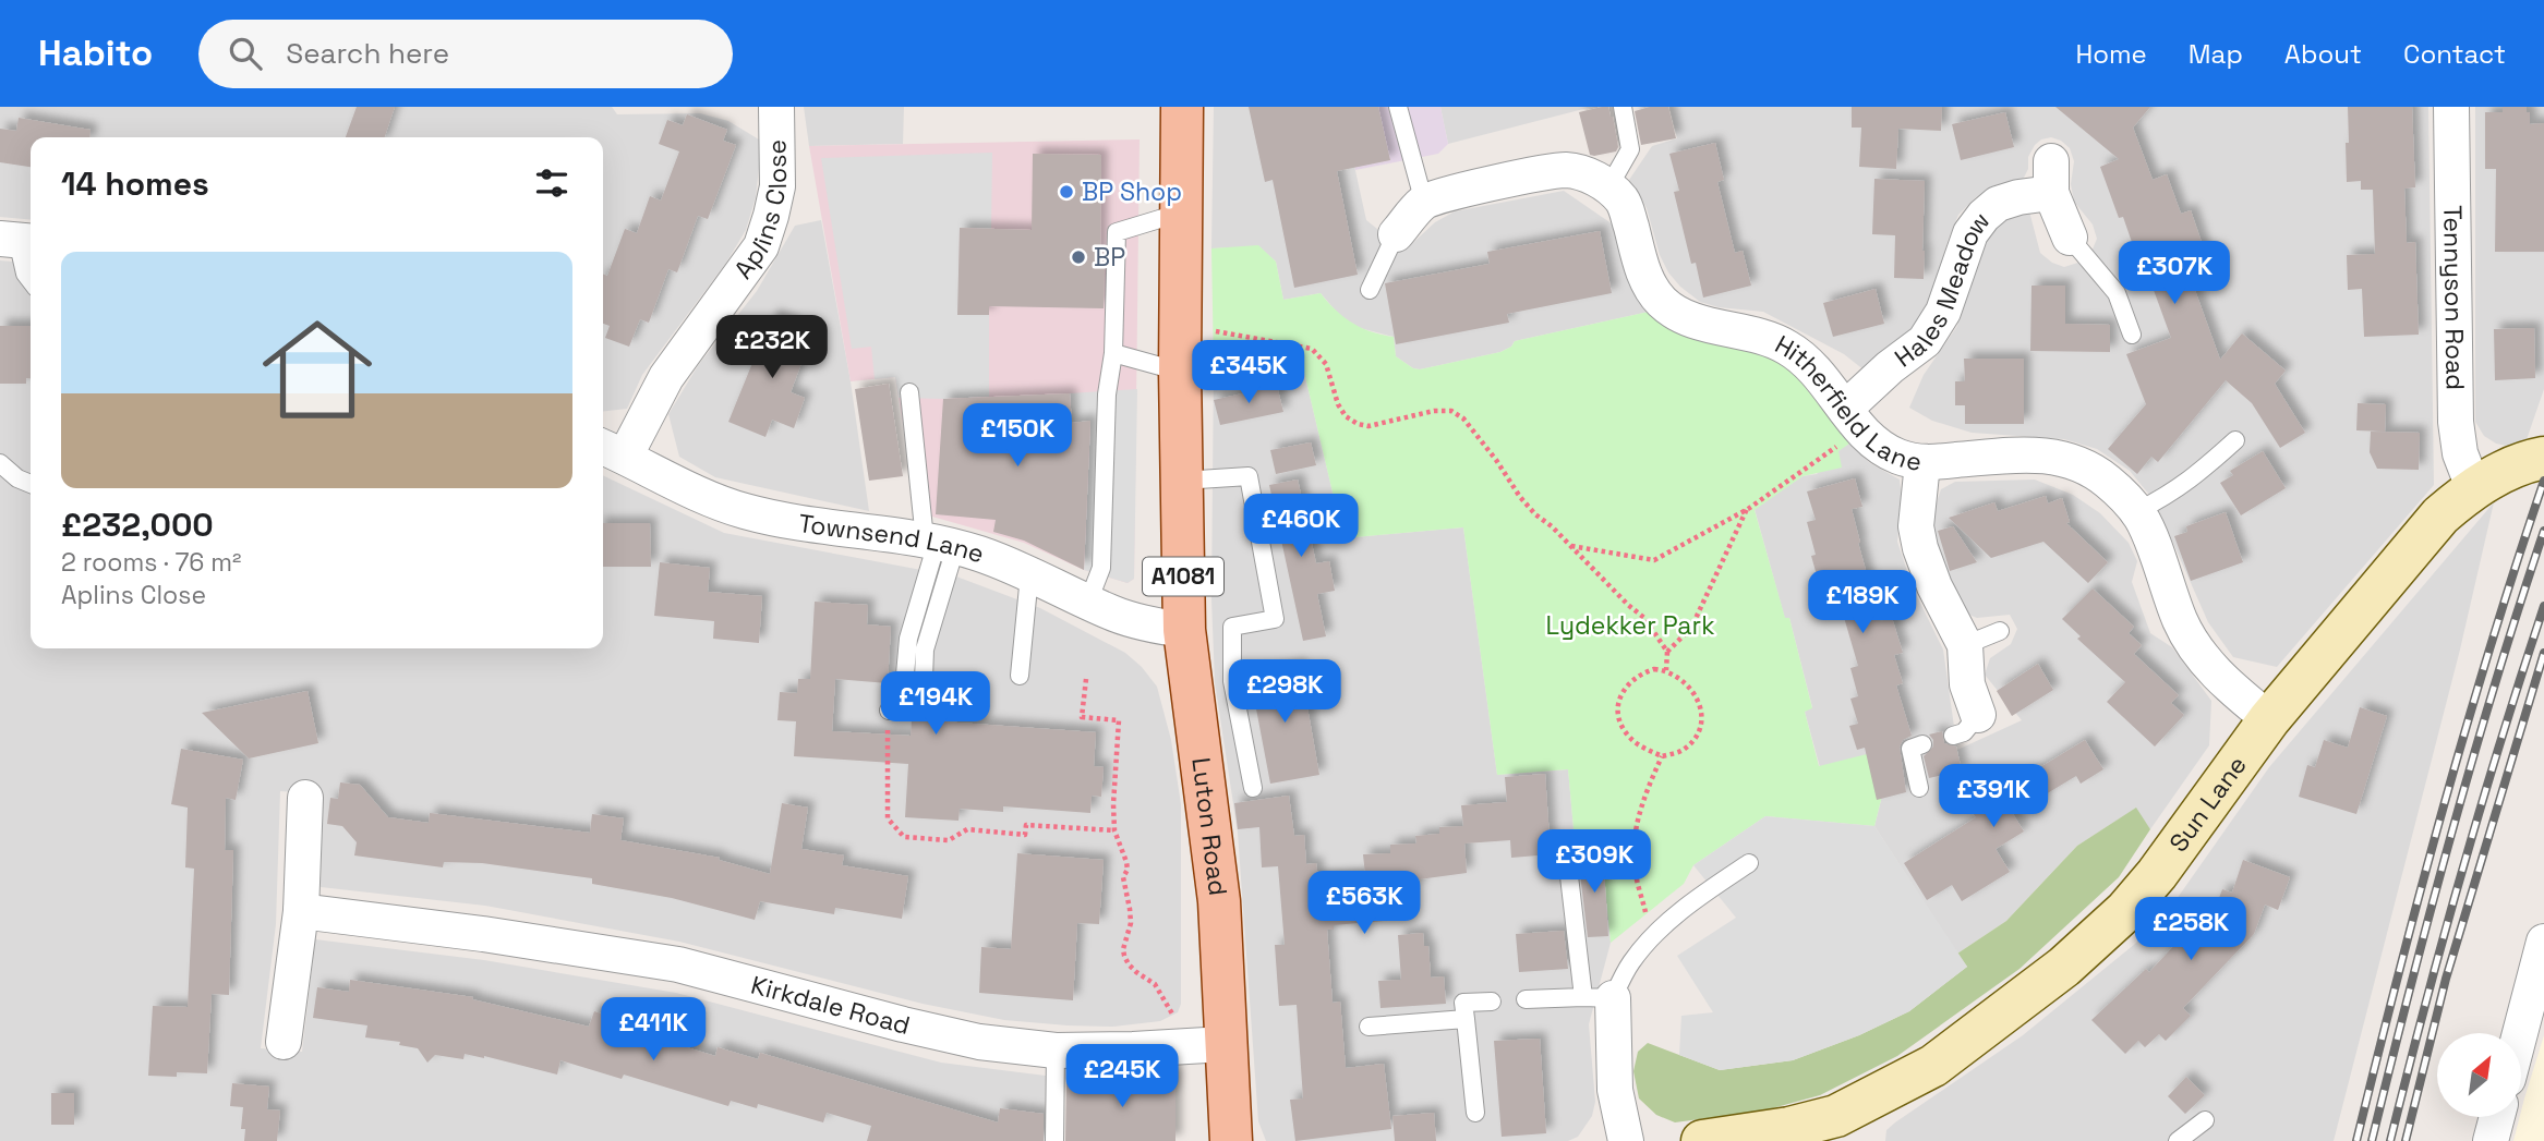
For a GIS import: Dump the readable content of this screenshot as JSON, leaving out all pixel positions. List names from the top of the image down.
{
  "streets": {
    "main road": ["A1081", "Luton Road"],
    "street": [
      "Aplins Close",
      "Hales Meadow",
      "Tennyson Road",
      "Hitherfield Lane",
      "Townsend Lane",
      "Sun Lane",
      "Kirkdale Road"
    ]
  },
  "crossings": [
    ["Aplins Close", "Townsend Lane"],
    ["Hales Meadow", "Hitherfield Lane"],
    ["Tennyson Road", "Sun Lane"],
    ["Hitherfield Lane", "Sun Lane"],
    ["Townsend Lane", "Luton Road"],
    ["A1081", "Luton Road"],
    ["A1081", "Kirkdale Road"],
    ["Luton Road", "Kirkdale Road"]
  ],
  "parks": ["Lydekker Park"],
  "places": ["BP Shop", "BP"],
  "north": "top right",
  "page": {
    "header": "Habito",
    "search": "Search here",
    "nav": [
      "Home",
      "Map",
      "About",
      "Contact"
    ],
    "heading": "14 homes",
    "list": [
      {
        "name": "£232,000",
        "note": "2 rooms · 76 m² · Aplins Close"
      }
    ],
    "price": [
      "£307K",
      "£232K",
      "£345K",
      "£150K",
      "£460K",
      "£189K",
      "£298K",
      "£194K",
      "£391K",
      "£309K",
      "£563K",
      "£258K",
      "£411K",
      "£245K"
    ]
  }
}
